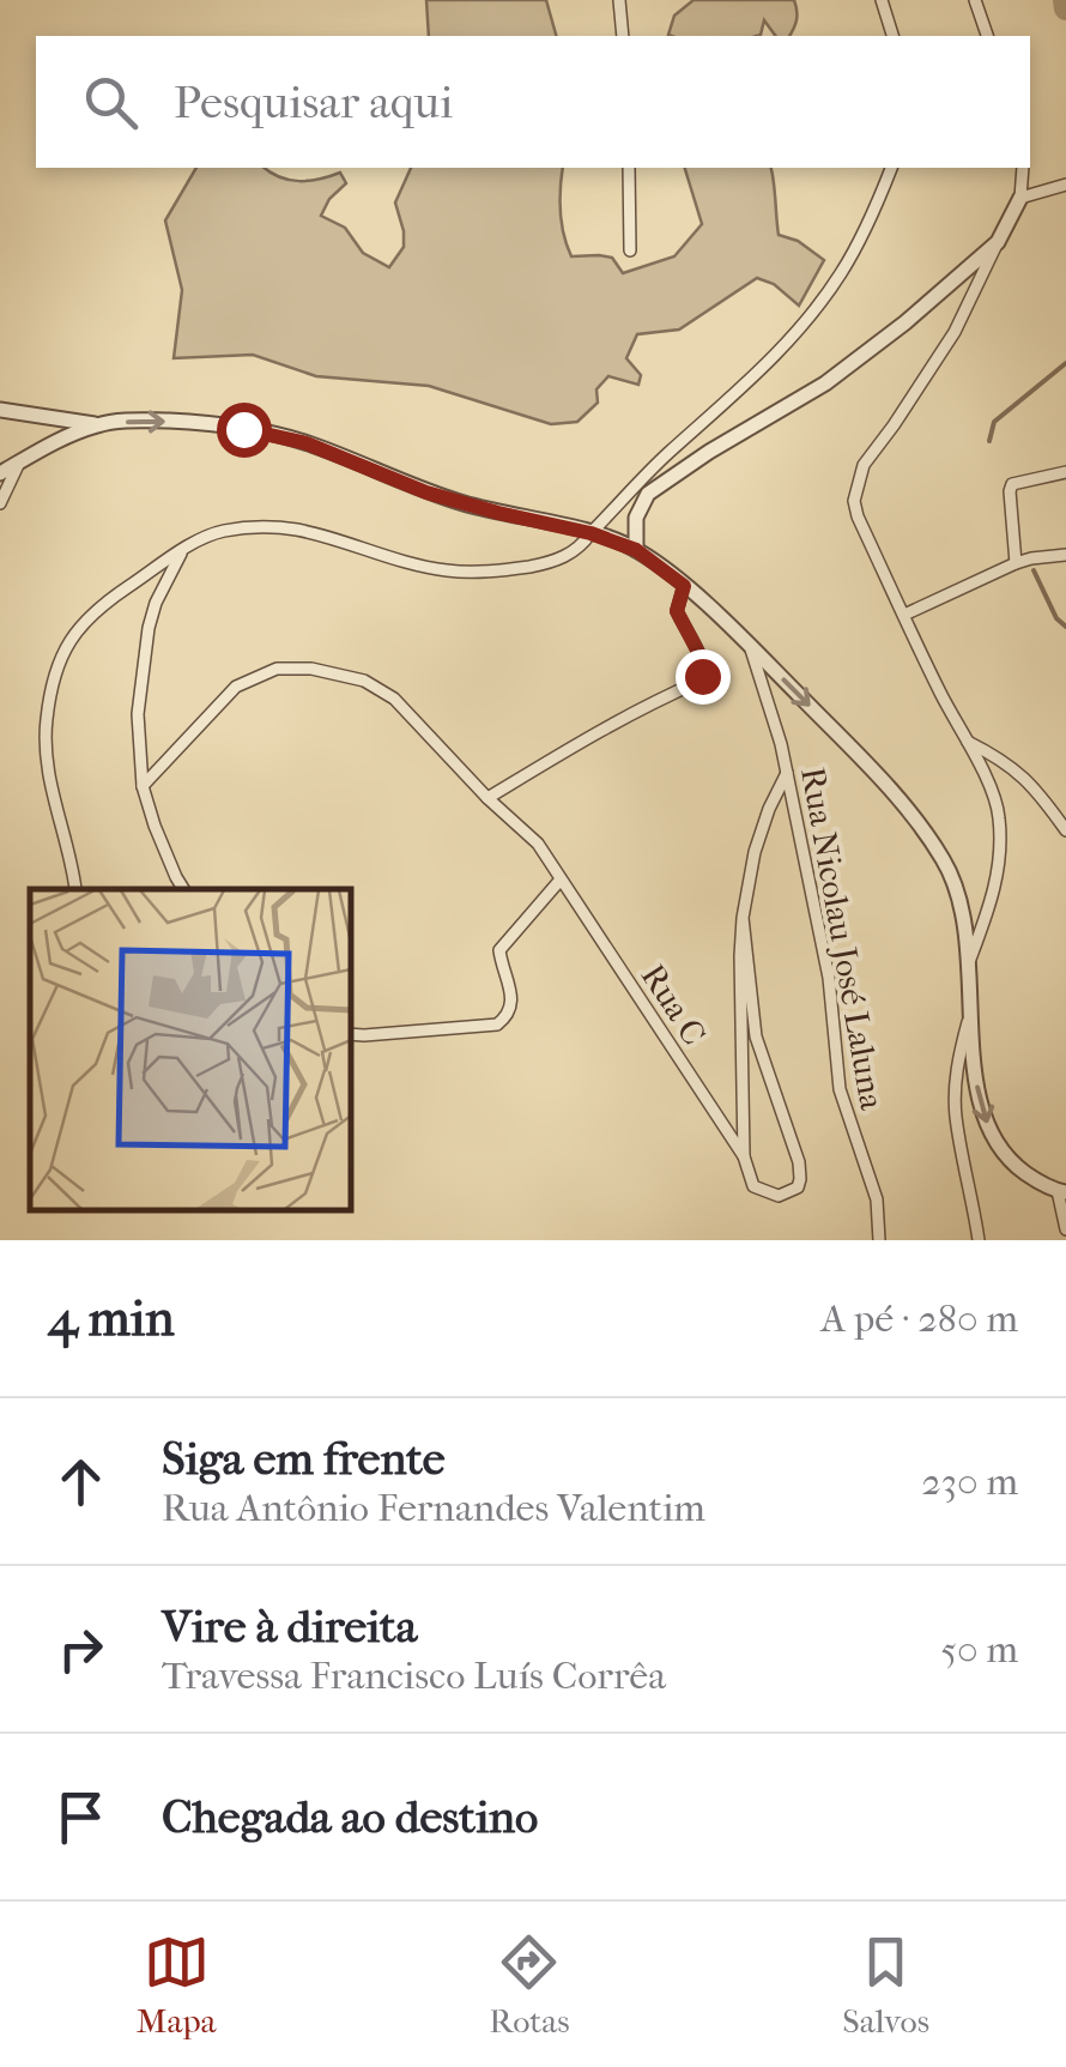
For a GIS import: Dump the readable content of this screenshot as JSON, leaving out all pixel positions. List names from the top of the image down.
{
  "streets": {
    "street": ["Rua Nicolau José Laluna", "Rua C"]
  },
  "page": {
    "search": "Pesquisar aqui",
    "heading": ["4 min", "A pé · 280 m"],
    "list": [
      ["Siga em frente", "Rua Antônio Fernandes Valentim", "230 m"],
      ["Vire à direita", "Travessa Francisco Luís Corrêa", "50 m"],
      "Chegada ao destino"
    ],
    "nav": ["Mapa", "Rotas", "Salvos"]
  }
}
